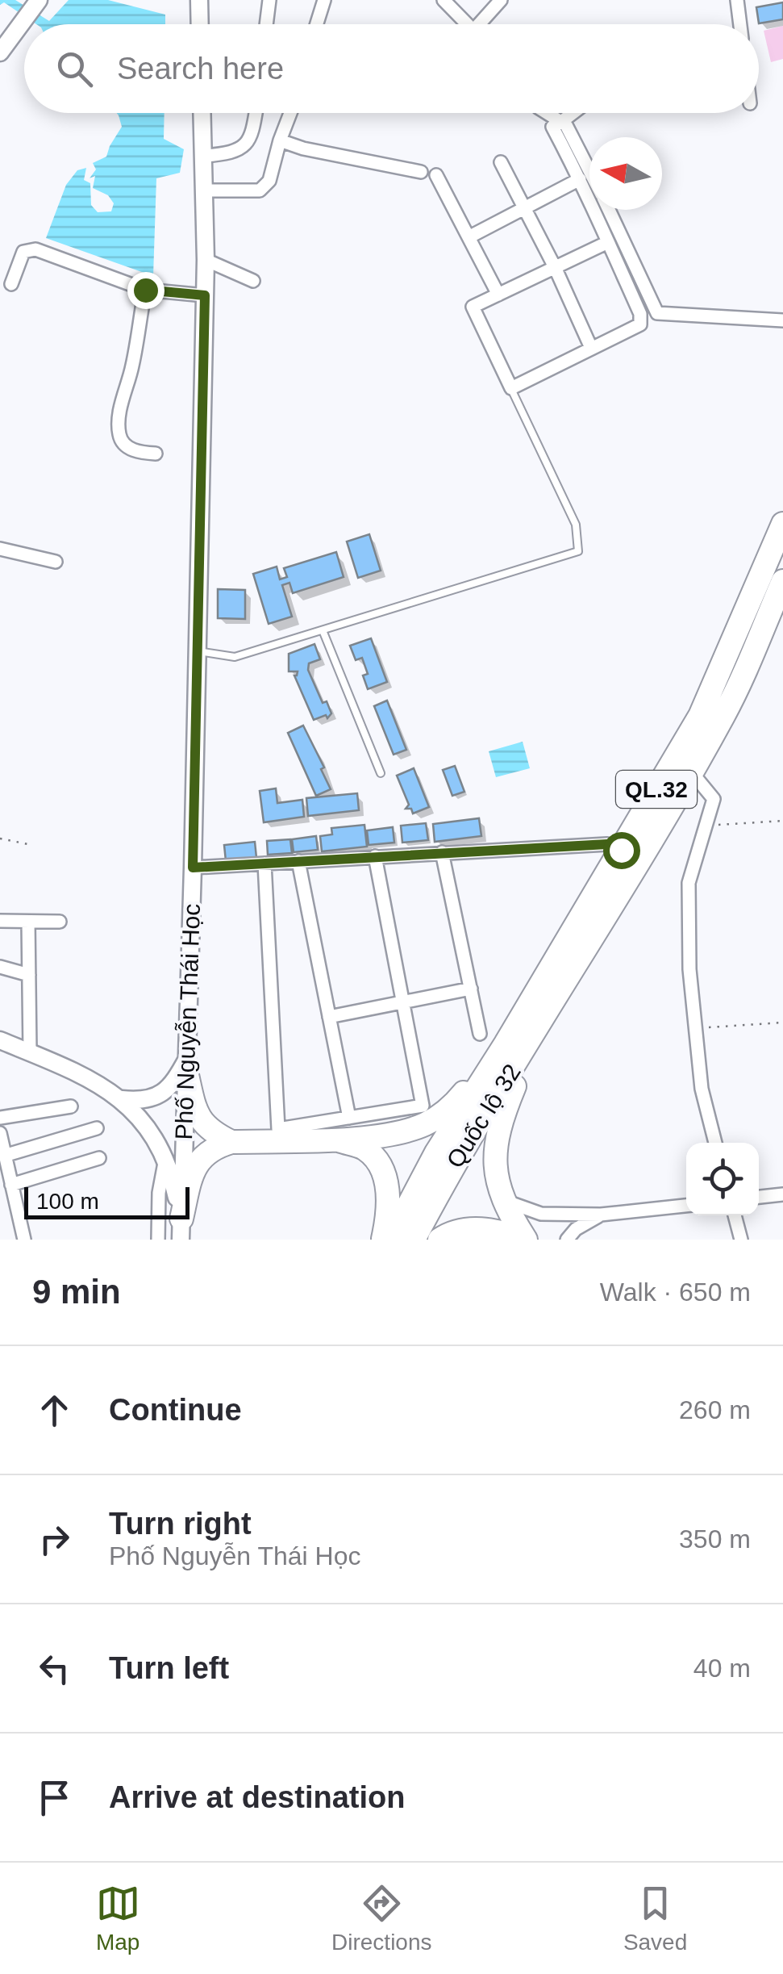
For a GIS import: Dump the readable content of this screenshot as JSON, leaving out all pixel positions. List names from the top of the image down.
{
  "streets": {
    "highway": ["QL.32", "Quốc lộ 32"],
    "main road": ["Phố Nguyễn Thái Học"]
  },
  "crossings": [
    ["QL.32", "Quốc lộ 32"]
  ],
  "scale_bar": "100 m",
  "north": "left",
  "page": {
    "search": "Search here",
    "scale": "100 m",
    "heading": ["9 min", "Walk · 650 m"],
    "list": [
      ["Continue", "260 m"],
      ["Turn right", "Phố Nguyễn Thái Học", "350 m"],
      ["Turn left", "40 m"],
      "Arrive at destination"
    ],
    "nav": ["Map", "Directions", "Saved"]
  }
}
